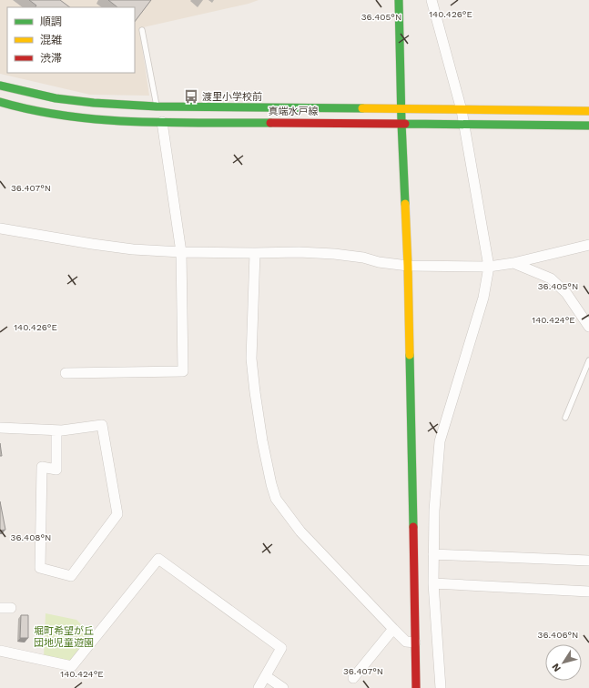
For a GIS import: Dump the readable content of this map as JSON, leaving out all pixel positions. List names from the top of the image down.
{
  "streets": {
    "main road": ["真端水戸線"]
  },
  "parks": ["堀町希望が丘 団地児童遊園"],
  "places": {
    "bus stop": ["渡里小学校前"]
  },
  "legend": ["順調", "混雑", "渋滞"],
  "north": "bottom left",
  "coordinates": [
    "140.426°E",
    "36.405°N",
    "36.407°N",
    "140.424°E",
    "36.408°N",
    "36.406°N"
  ]
}
